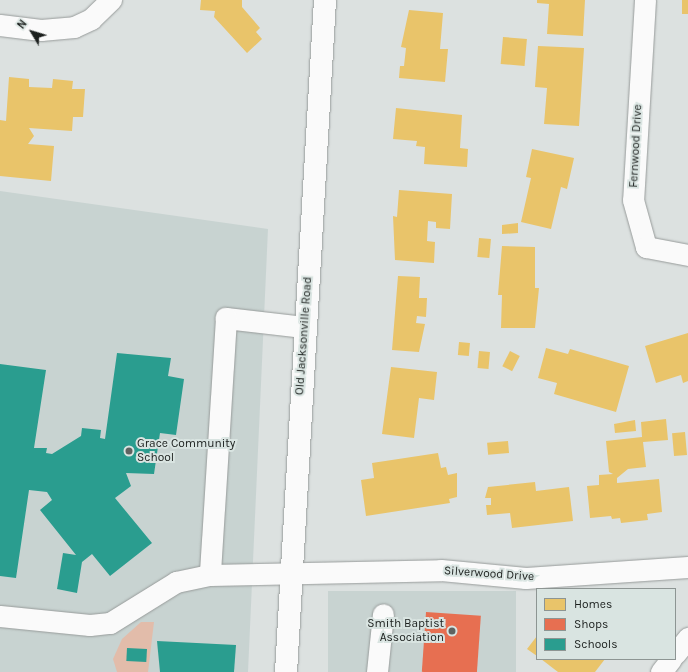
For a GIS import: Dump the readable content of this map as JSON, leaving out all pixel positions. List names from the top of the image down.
{
  "streets": {
    "main road": ["Old Jacksonville Road"],
    "street": ["Fernwood Drive", "Silverwood Drive"]
  },
  "crossings": [
    ["Old Jacksonville Road", "Silverwood Drive"]
  ],
  "places": ["Grace Community School", "Smith Baptist Association"],
  "legend": ["Homes", "Shops", "Schools"],
  "north": "top left"
}
